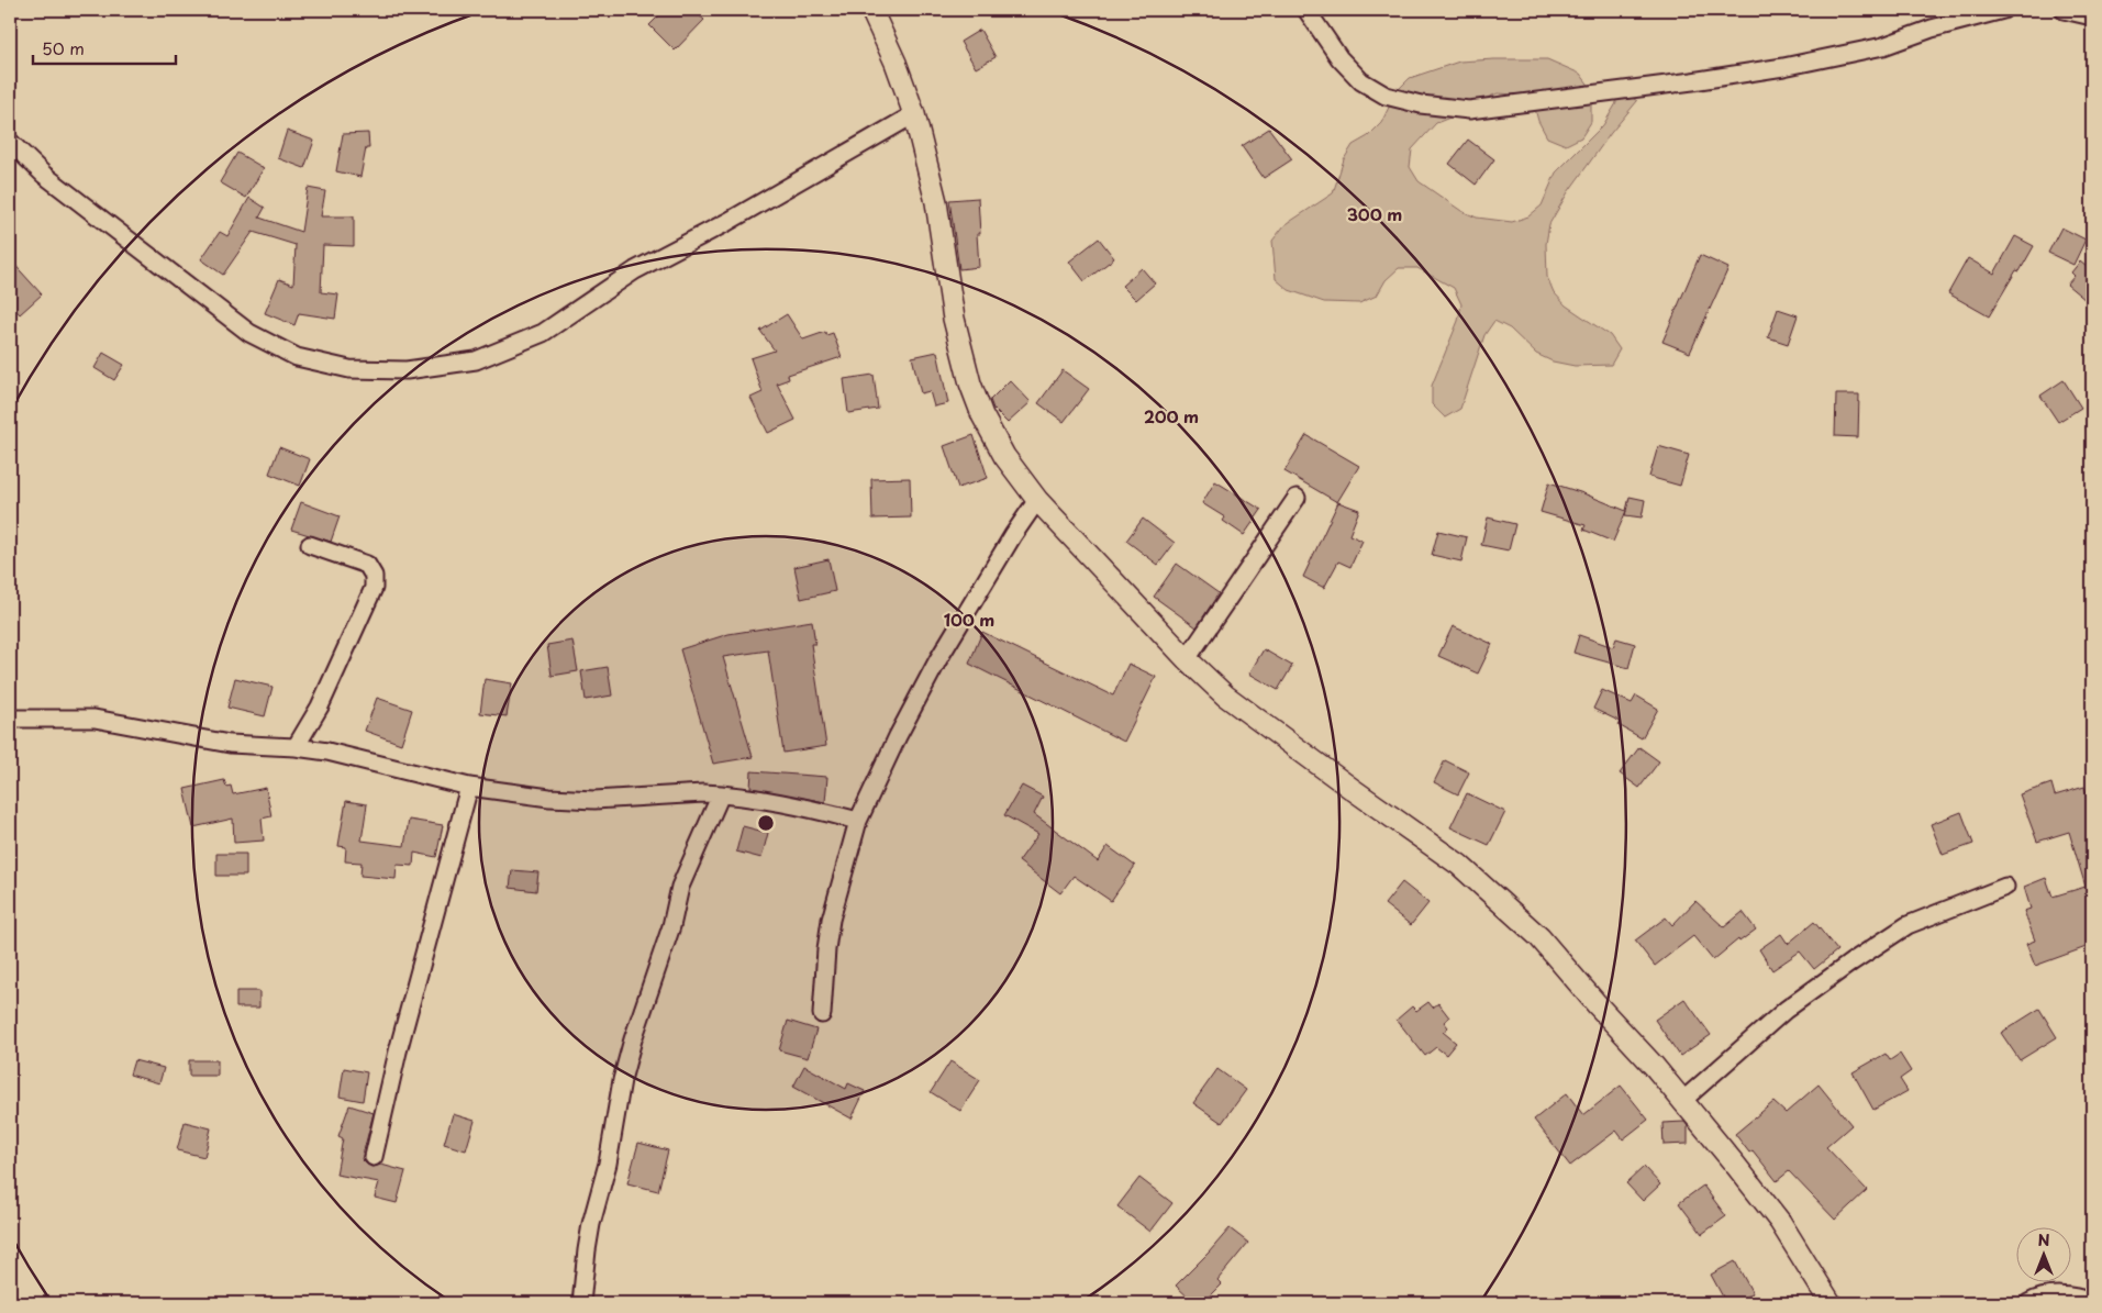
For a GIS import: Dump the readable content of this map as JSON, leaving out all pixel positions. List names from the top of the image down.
{
  "scale_bar": "50 m",
  "north": "top",
  "rings": ["300 m", "200 m", "100 m"]
}
